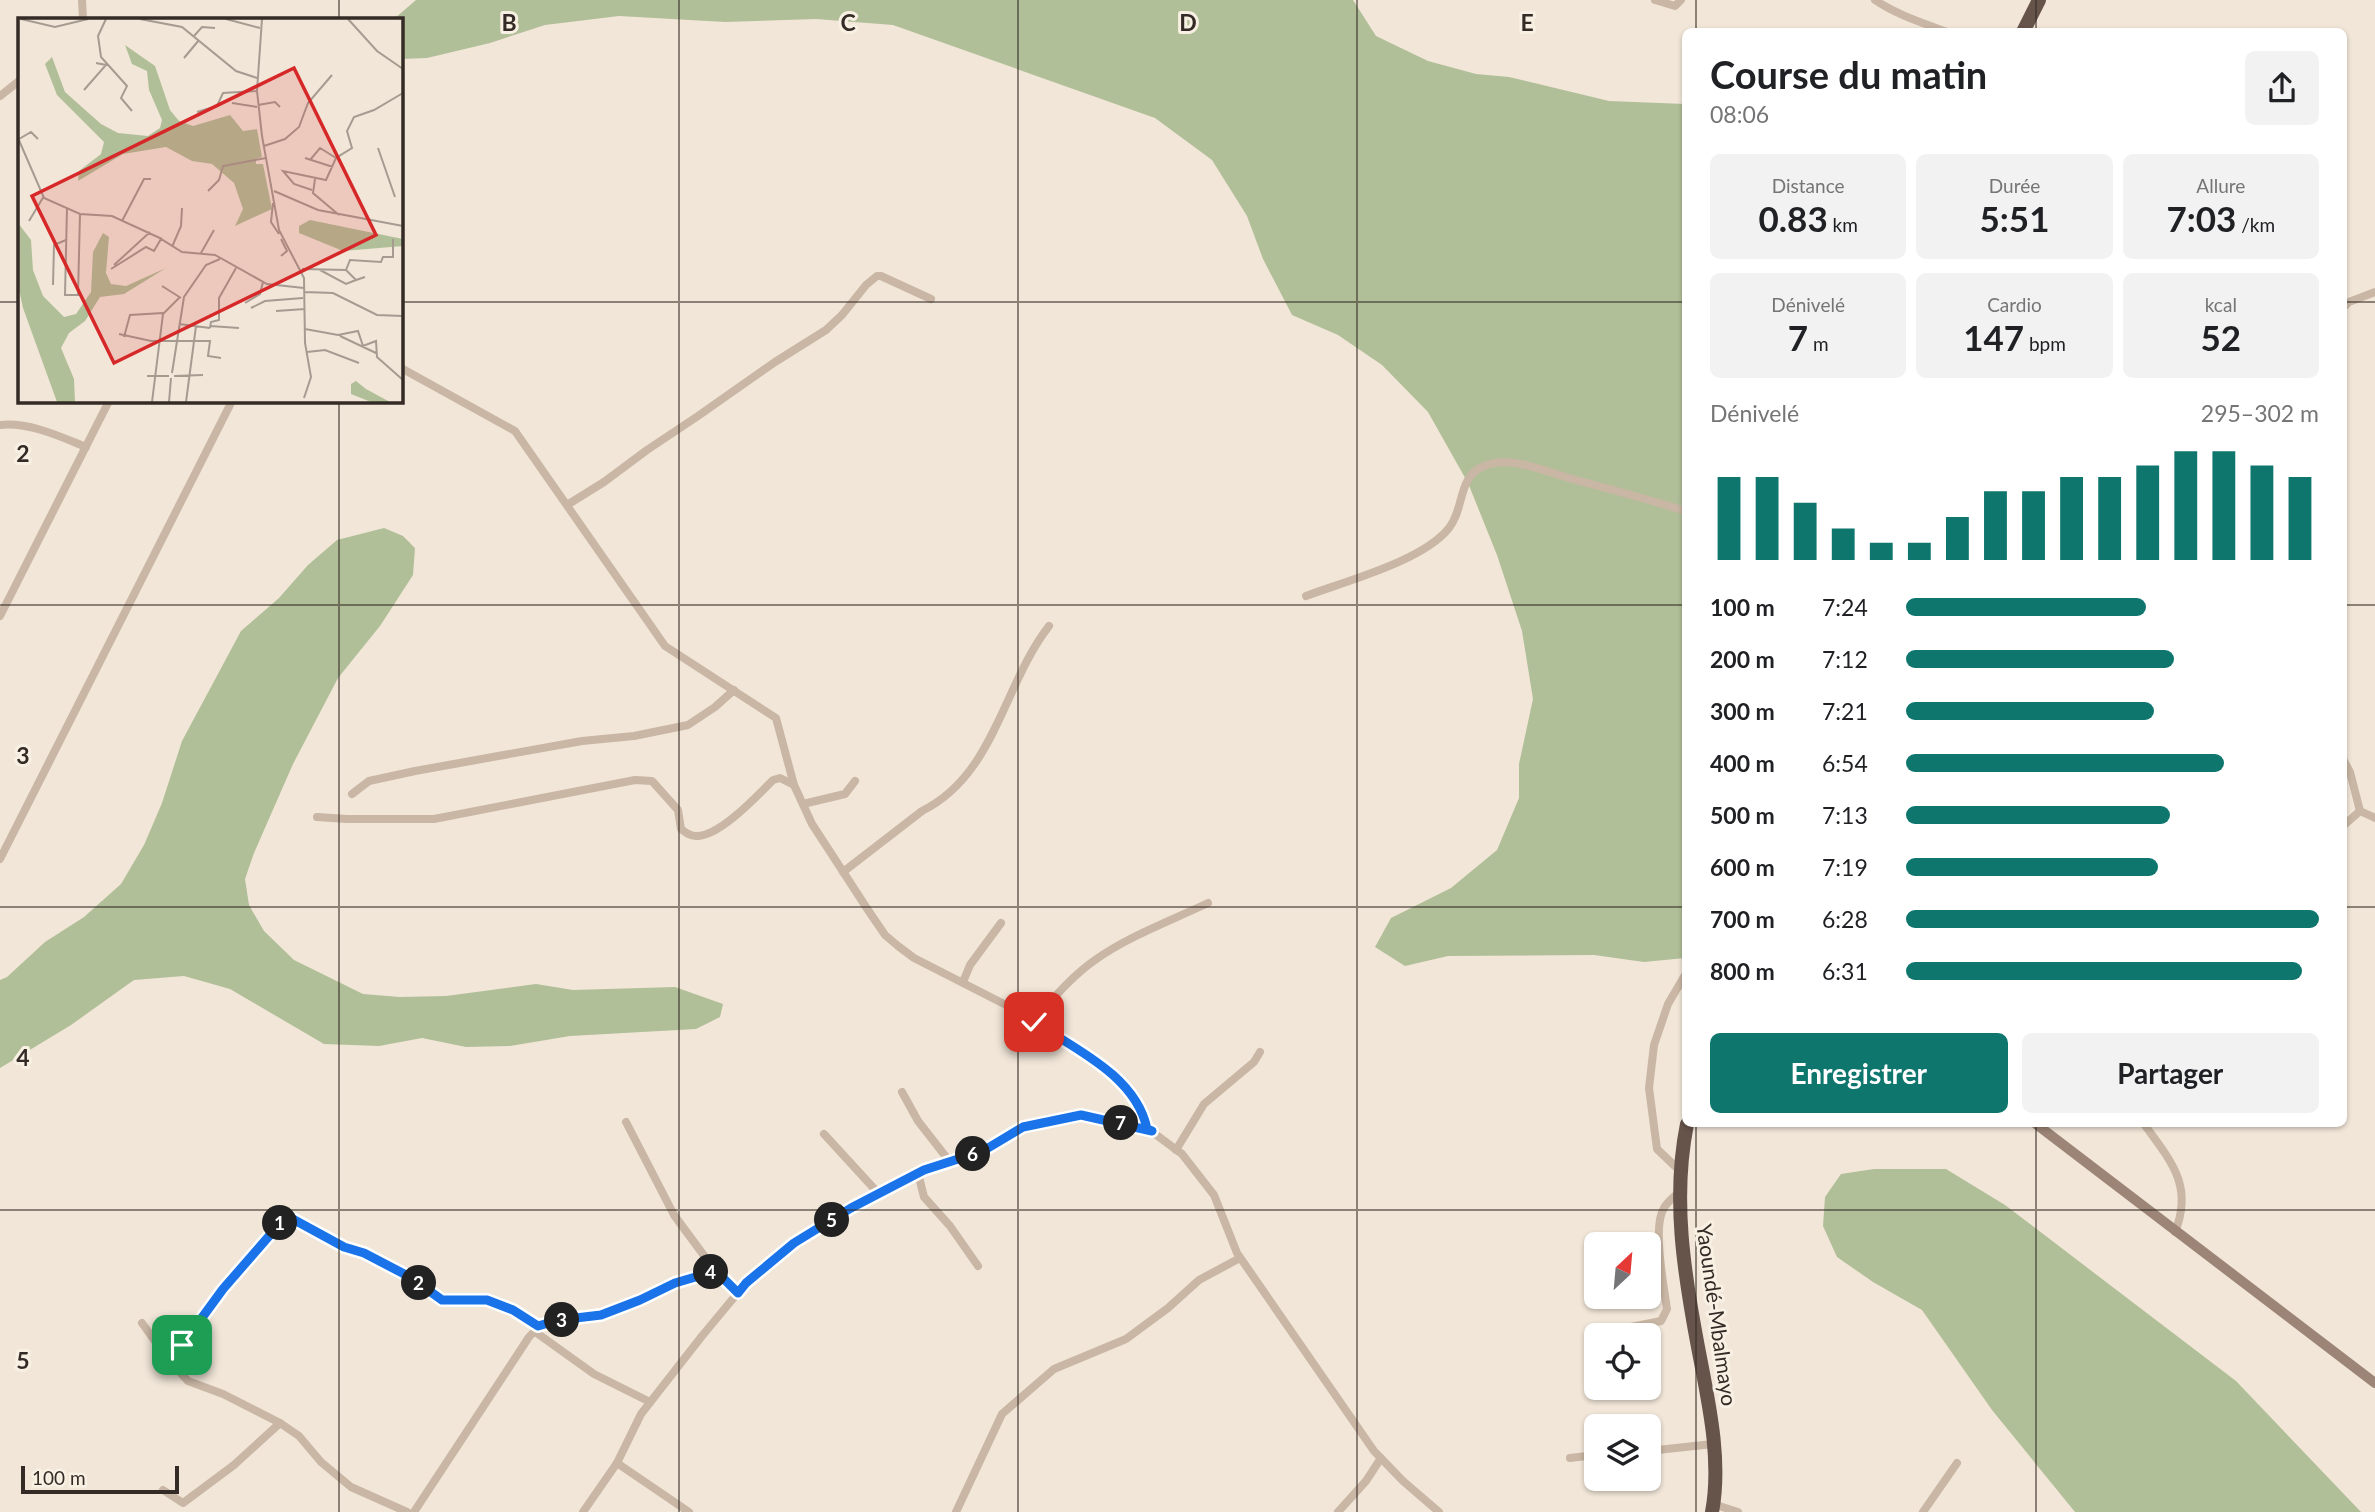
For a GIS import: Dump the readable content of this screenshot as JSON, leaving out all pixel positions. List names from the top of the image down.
{
  "streets": {
    "highway": ["Yaoundé-Mbalmayo"]
  },
  "scale_bar": "100 m",
  "north": "top right",
  "page": {
    "heading": ["Course du matin", "08:06"],
    "stats": [
      ["Distance", "0.83 km"],
      ["Durée", "5:51"],
      ["Allure", "7:03 /km"],
      ["Dénivelé", "7 m"],
      ["Cardio", "147 bpm"],
      ["kcal", "52"]
    ],
    "chart": ["Dénivelé", "295–302 m"],
    "list": [
      {
        "name": "100 m",
        "note": "7:24"
      },
      {
        "name": "200 m",
        "note": "7:12"
      },
      {
        "name": "300 m",
        "note": "7:21"
      },
      {
        "name": "400 m",
        "note": "6:54"
      },
      {
        "name": "500 m",
        "note": "7:13"
      },
      {
        "name": "600 m",
        "note": "7:19"
      },
      {
        "name": "700 m",
        "note": "6:28"
      },
      {
        "name": "800 m",
        "note": "6:31"
      }
    ],
    "buttons": ["Enregistrer", "Partager"],
    "pins": [
      "7",
      "6",
      "5",
      "1",
      "4",
      "2",
      "3"
    ],
    "scale": "100 m"
  },
  "grid": {
    "columns": [
      "B",
      "C",
      "D",
      "E"
    ],
    "rows": [
      "2",
      "3",
      "4",
      "5"
    ]
  }
}
